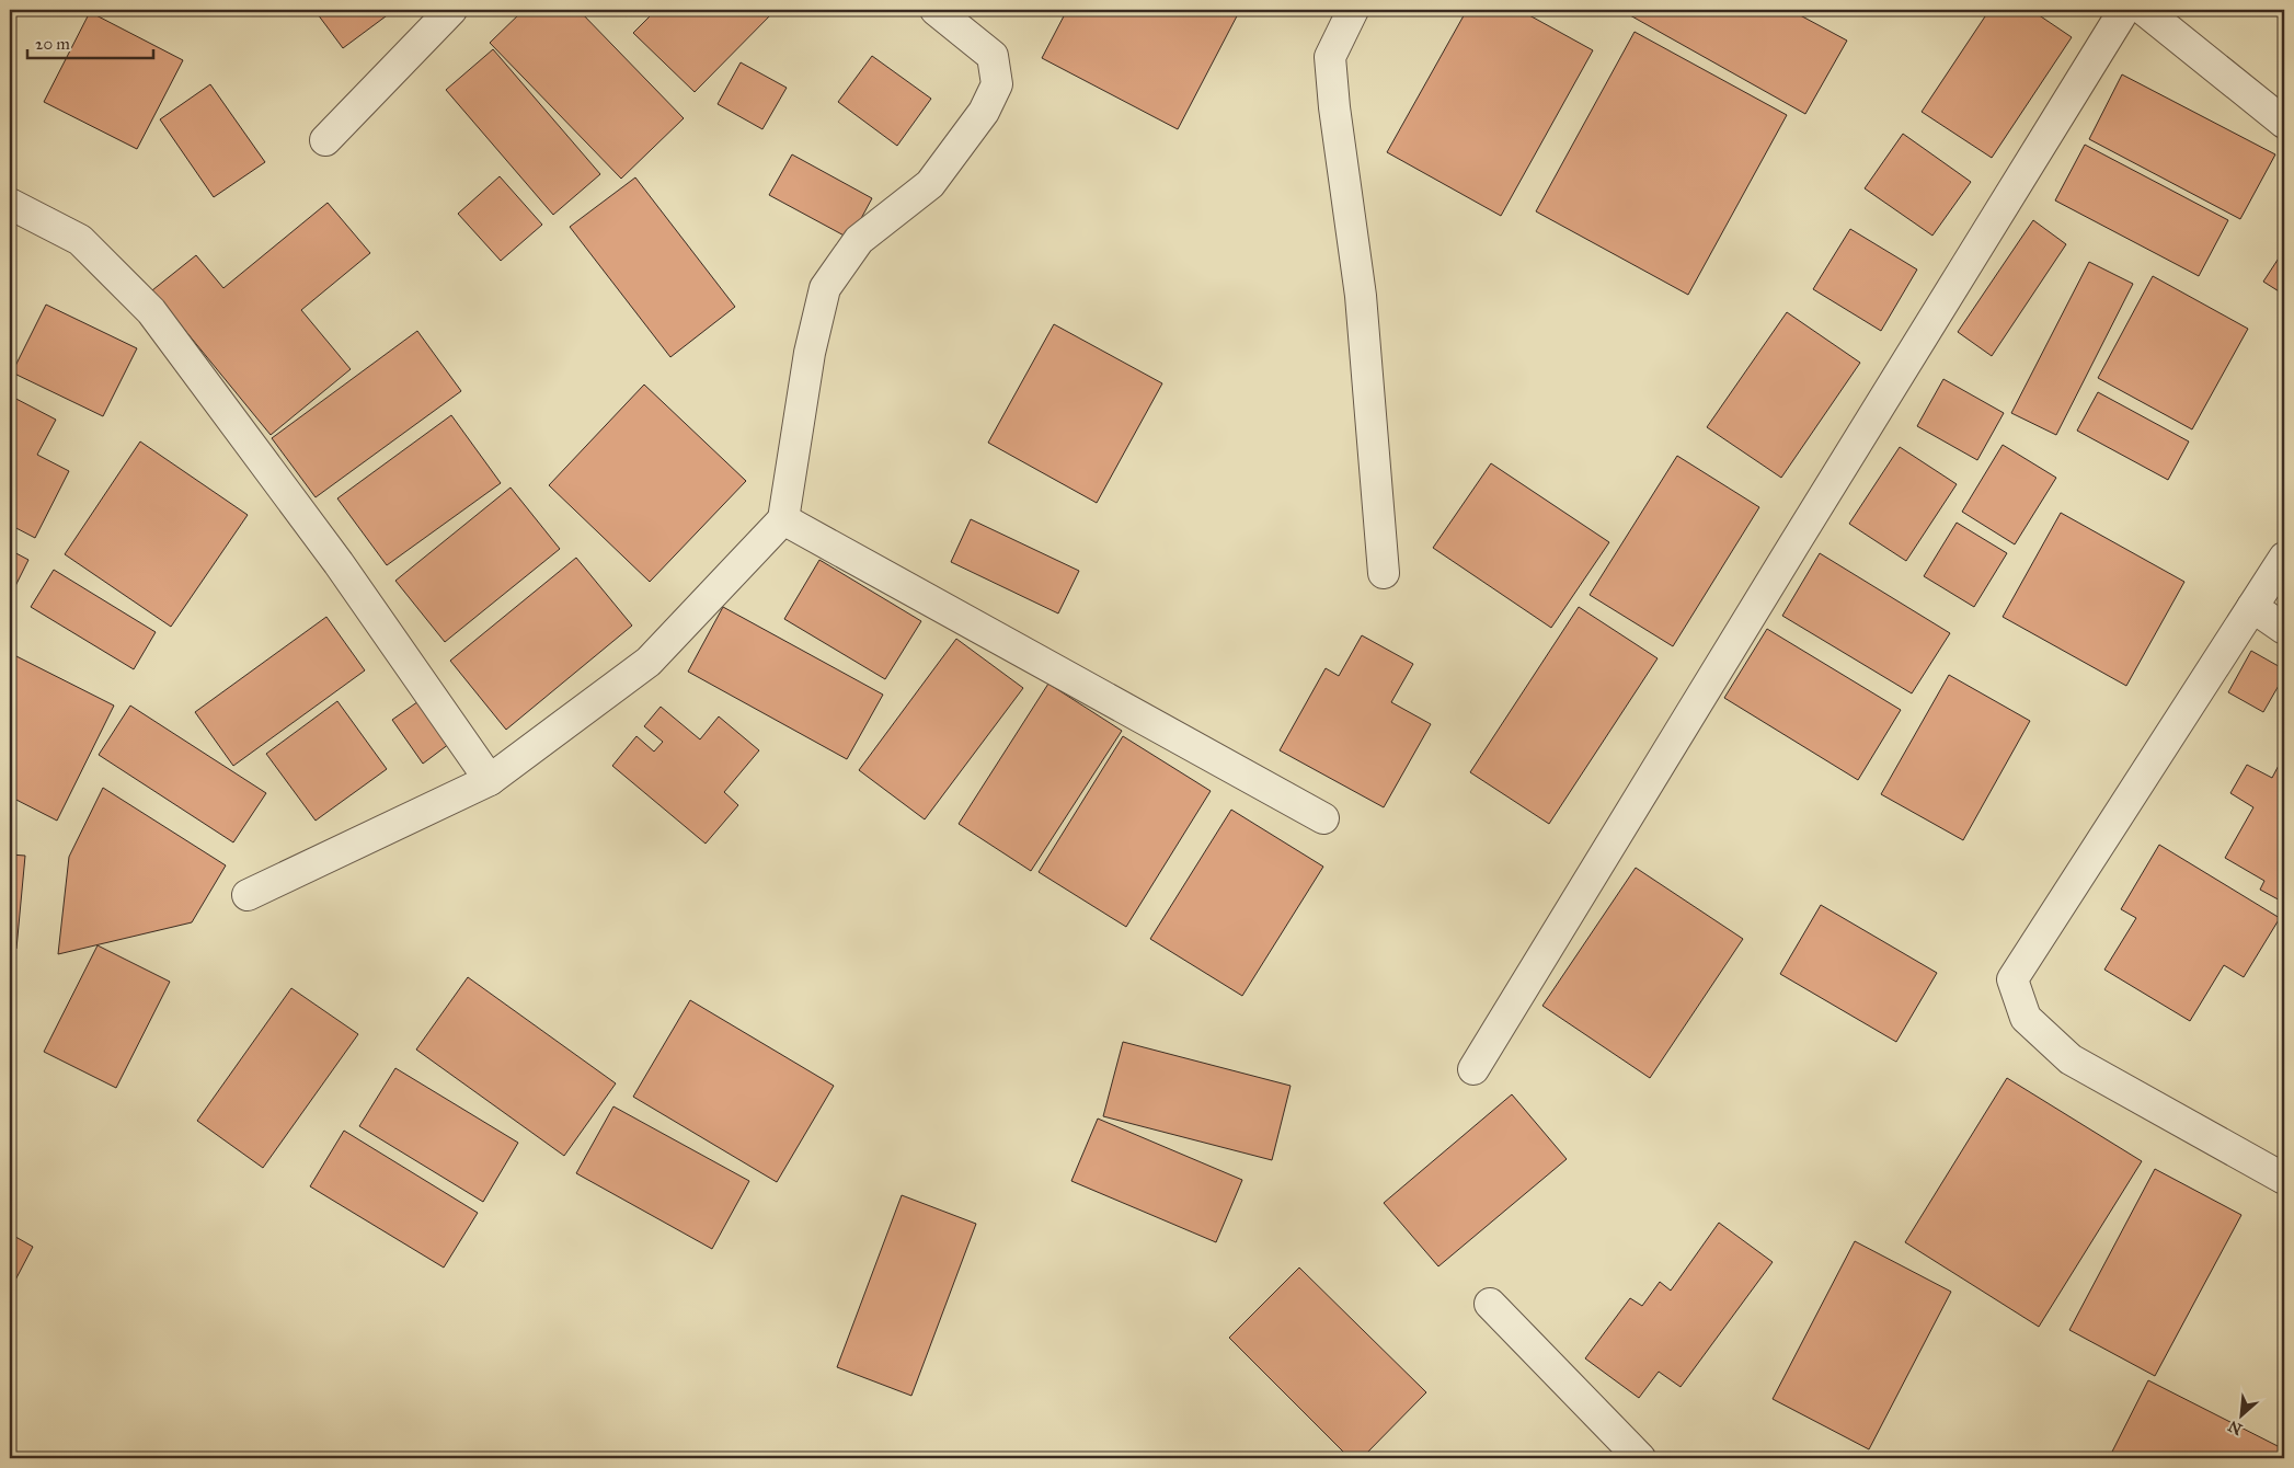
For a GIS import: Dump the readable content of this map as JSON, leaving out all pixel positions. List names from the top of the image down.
{
  "scale_bar": "20 m",
  "north": "bottom left"
}
